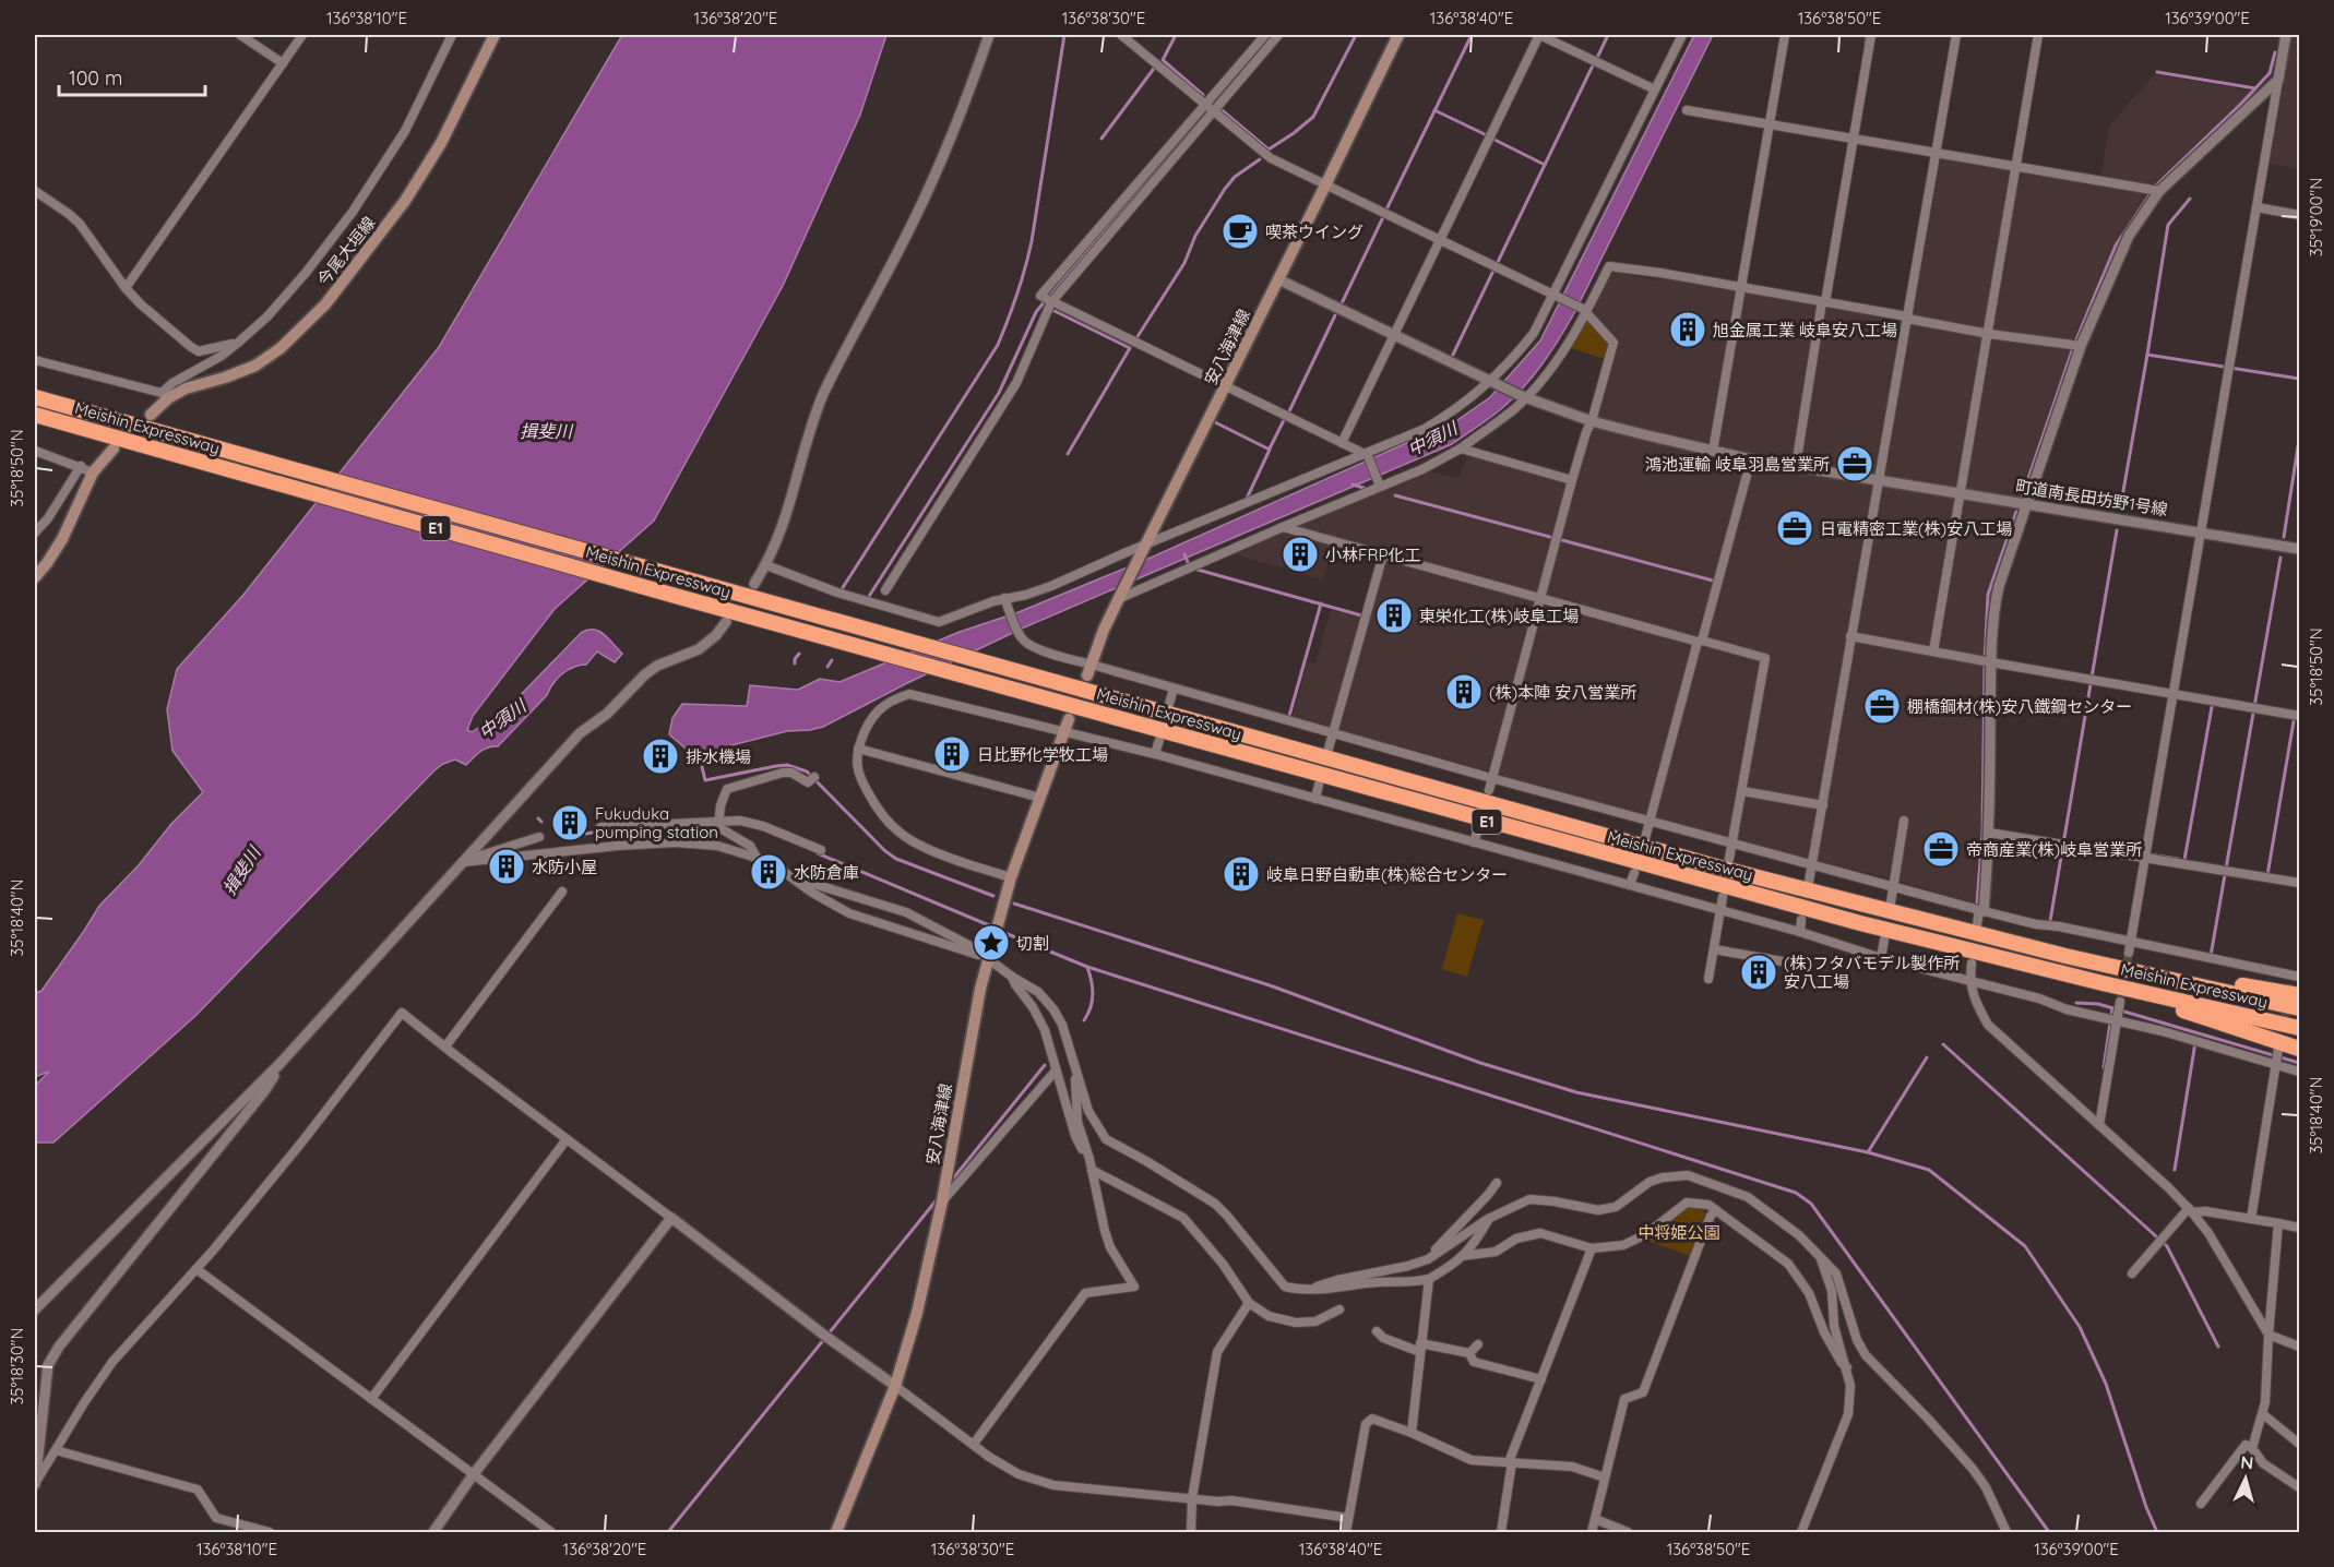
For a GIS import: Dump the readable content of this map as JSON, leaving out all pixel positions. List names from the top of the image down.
{
  "streets": {
    "highway": ["Meishin Expressway", "E1"],
    "main road": ["今尾大垣線", "安八海津線"],
    "street": ["町道南長田坊野1号線"]
  },
  "crossings": [
    ["安八海津線", "町道南長田坊野1号線"]
  ],
  "water": ["揖斐川", "中須川"],
  "parks": ["中将姫公園"],
  "places": {
    "cafe": ["喫茶ウイング"],
    "building": [
      "旭金属工業 岐阜安八工場",
      "小林FRP化工",
      "東栄化工(株)岐阜工場",
      "(株)本陣 安八営業所",
      "日比野化学牧工場",
      "排水機場",
      "Fukuduka pumping station",
      "水防小屋",
      "水防倉庫",
      "岐阜日野自動車(株)総合センター",
      "(株)フタバモデル製作所 安八工場"
    ],
    "office": [
      "鴻池運輸 岐阜羽島営業所",
      "日電精密工業(株)安八工場",
      "棚橋鋼材(株)安八鐵鋼センター",
      "帝商産業(株)岐阜営業所"
    ],
    "place": ["切割"]
  },
  "scale_bar": "100 m",
  "north": "top",
  "coordinates": [
    "136°38'10\"E",
    "136°38'20\"E",
    "136°38'30\"E",
    "136°38'40\"E",
    "136°38'50\"E",
    "136°39'00\"E",
    "35°19'00\"N",
    "35°18'50\"N",
    "35°18'40\"N",
    "35°18'30\"N"
  ]
}
